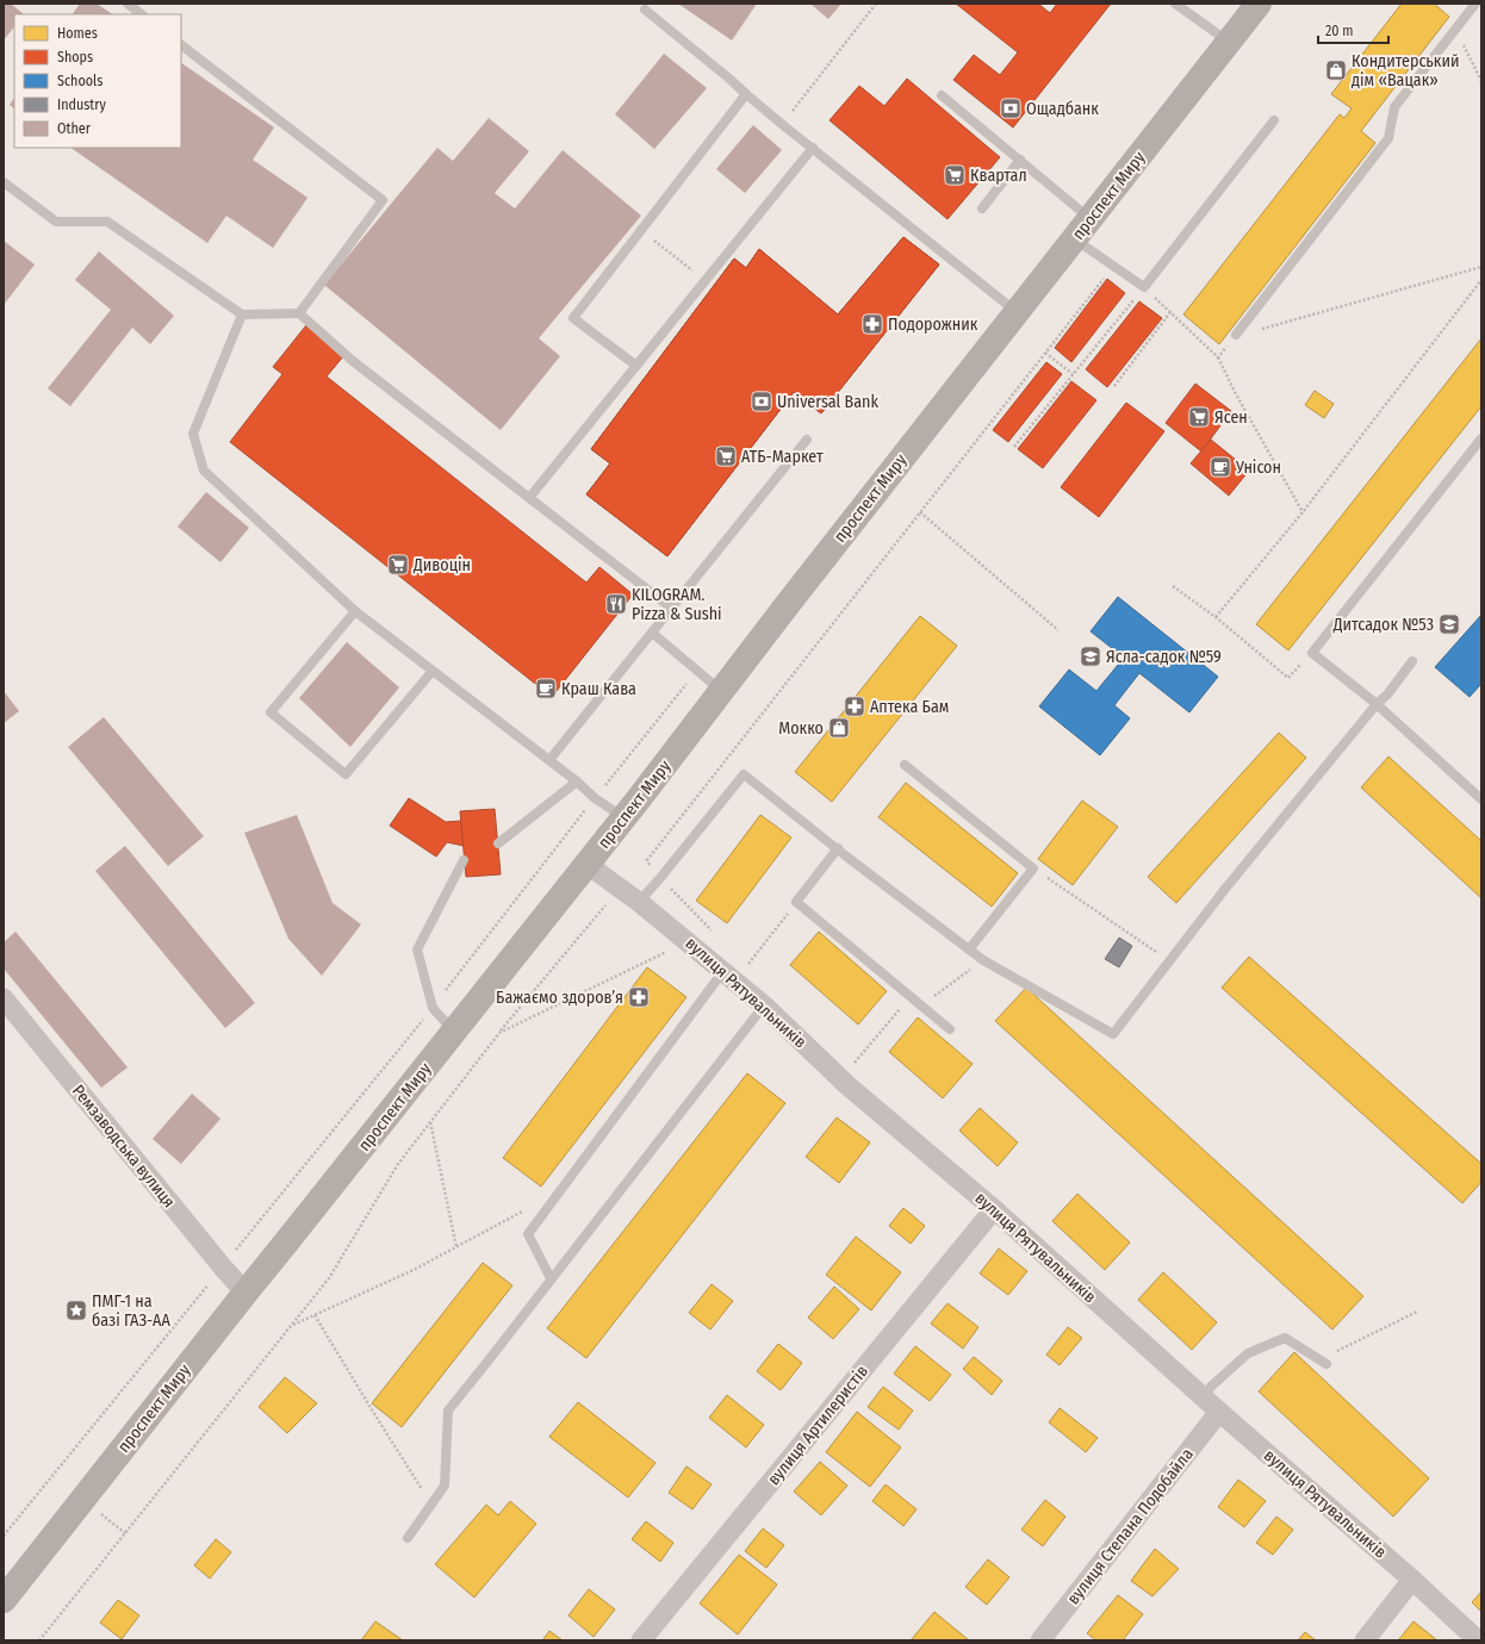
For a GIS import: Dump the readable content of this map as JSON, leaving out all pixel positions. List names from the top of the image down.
{
  "streets": {
    "main road": ["проспект Миру"],
    "street": [
      "вулиця Рятувальників",
      "Ремзаводська вулиця",
      "вулиця Артилеристів",
      "вулиця Степана Подобайла"
    ]
  },
  "crossings": [
    ["проспект Миру", "вулиця Рятувальників"],
    ["проспект Миру", "Ремзаводська вулиця"],
    ["вулиця Рятувальників", "вулиця Артилеристів"],
    ["вулиця Рятувальників", "вулиця Степана Подобайла"]
  ],
  "places": {
    "shop": ["Кондитерський дім «Вацак»", "Мокко"],
    "bank": ["Ощадбанк", "Universal Bank"],
    "supermarket": [
      "Квартал",
      "Ясен",
      "АТБ-Маркет",
      "Дивоцін"
    ],
    "pharmacy": ["Подорожник", "Аптека Бам", "Бажаємо здоров’я"],
    "cafe": ["Унісон", "Краш Кава"],
    "restaurant": ["KILOGRAM. Pizza & Sushi"],
    "school or university": ["Дитсадок №53", "Ясла-садок №59"],
    "place": ["ПМГ-1 на базі ГАЗ-АА"]
  },
  "legend": [
    "Homes",
    "Shops",
    "Schools",
    "Industry",
    "Other"
  ],
  "scale_bar": "20 m"
}
